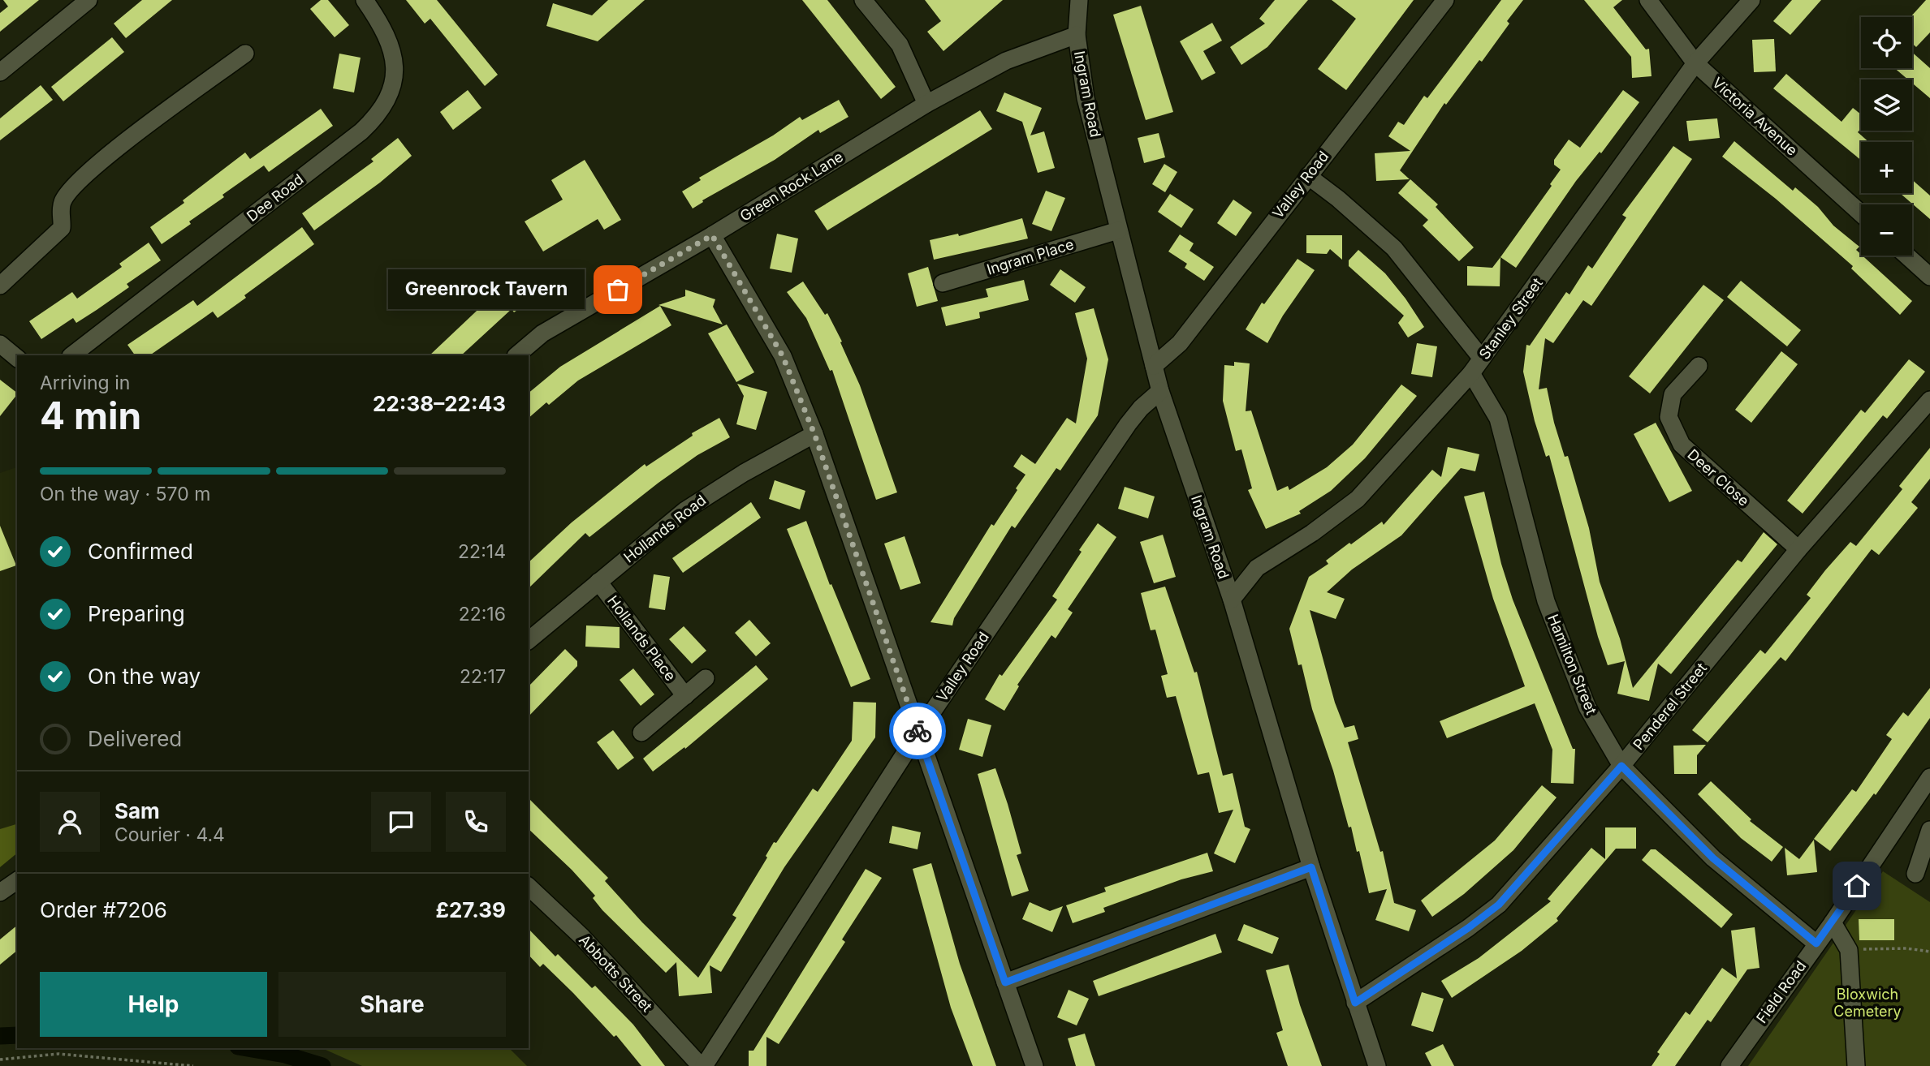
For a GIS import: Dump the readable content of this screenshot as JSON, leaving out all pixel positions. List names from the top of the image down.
{
  "streets": {
    "street": [
      "Ingram Road",
      "Victoria Avenue",
      "Valley Road",
      "Green Rock Lane",
      "Dee Road",
      "Ingram Place",
      "Stanley Street",
      "Deer Close",
      "Hollands Road",
      "Hollands Place",
      "Hamilton Street",
      "Penderel Street",
      "Abbotts Street",
      "Field Road"
    ]
  },
  "crossings": [
    ["Ingram Road", "Valley Road"],
    ["Ingram Road", "Green Rock Lane"],
    ["Ingram Road", "Ingram Place"],
    ["Ingram Road", "Stanley Street"],
    ["Ingram Road", "Penderel Street"],
    ["Victoria Avenue", "Stanley Street"],
    ["Valley Road", "Abbotts Street"],
    ["Stanley Street", "Hamilton Street"],
    ["Deer Close", "Penderel Street"],
    ["Hollands Road", "Hollands Place"],
    ["Hamilton Street", "Penderel Street"],
    ["Hamilton Street", "Field Road"]
  ],
  "parks": ["Bloxwich Cemetery"],
  "places": ["Greenrock Tavern"],
  "page": {
    "map_buttons": ["+", "−"],
    "bubble": "Greenrock Tavern",
    "heading": ["4 min", "Arriving in", "22:38–22:43"],
    "panel": [
      "Sam",
      "Courier · 4.4",
      "Order #7206",
      "£27.39"
    ],
    "bar": "On the way · 570 m",
    "list": [
      ["Confirmed", "22:14"],
      ["Preparing", "22:16"],
      ["On the way", "22:17"],
      "Delivered"
    ],
    "buttons": ["Help", "Share"]
  }
}
